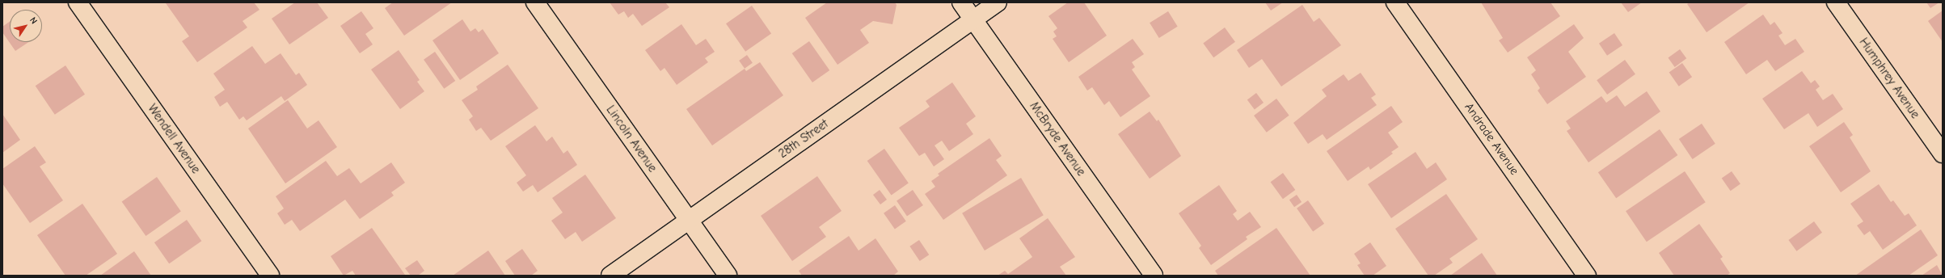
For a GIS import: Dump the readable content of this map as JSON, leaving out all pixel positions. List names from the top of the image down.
{
  "streets": {
    "street": [
      "Humphrey Avenue",
      "Wendell Avenue",
      "Lincoln Avenue",
      "28th Street",
      "McBryde Avenue",
      "Andrade Avenue"
    ]
  },
  "crossings": [
    ["Lincoln Avenue", "28th Street"],
    ["28th Street", "McBryde Avenue"]
  ],
  "north": "top right"
}
